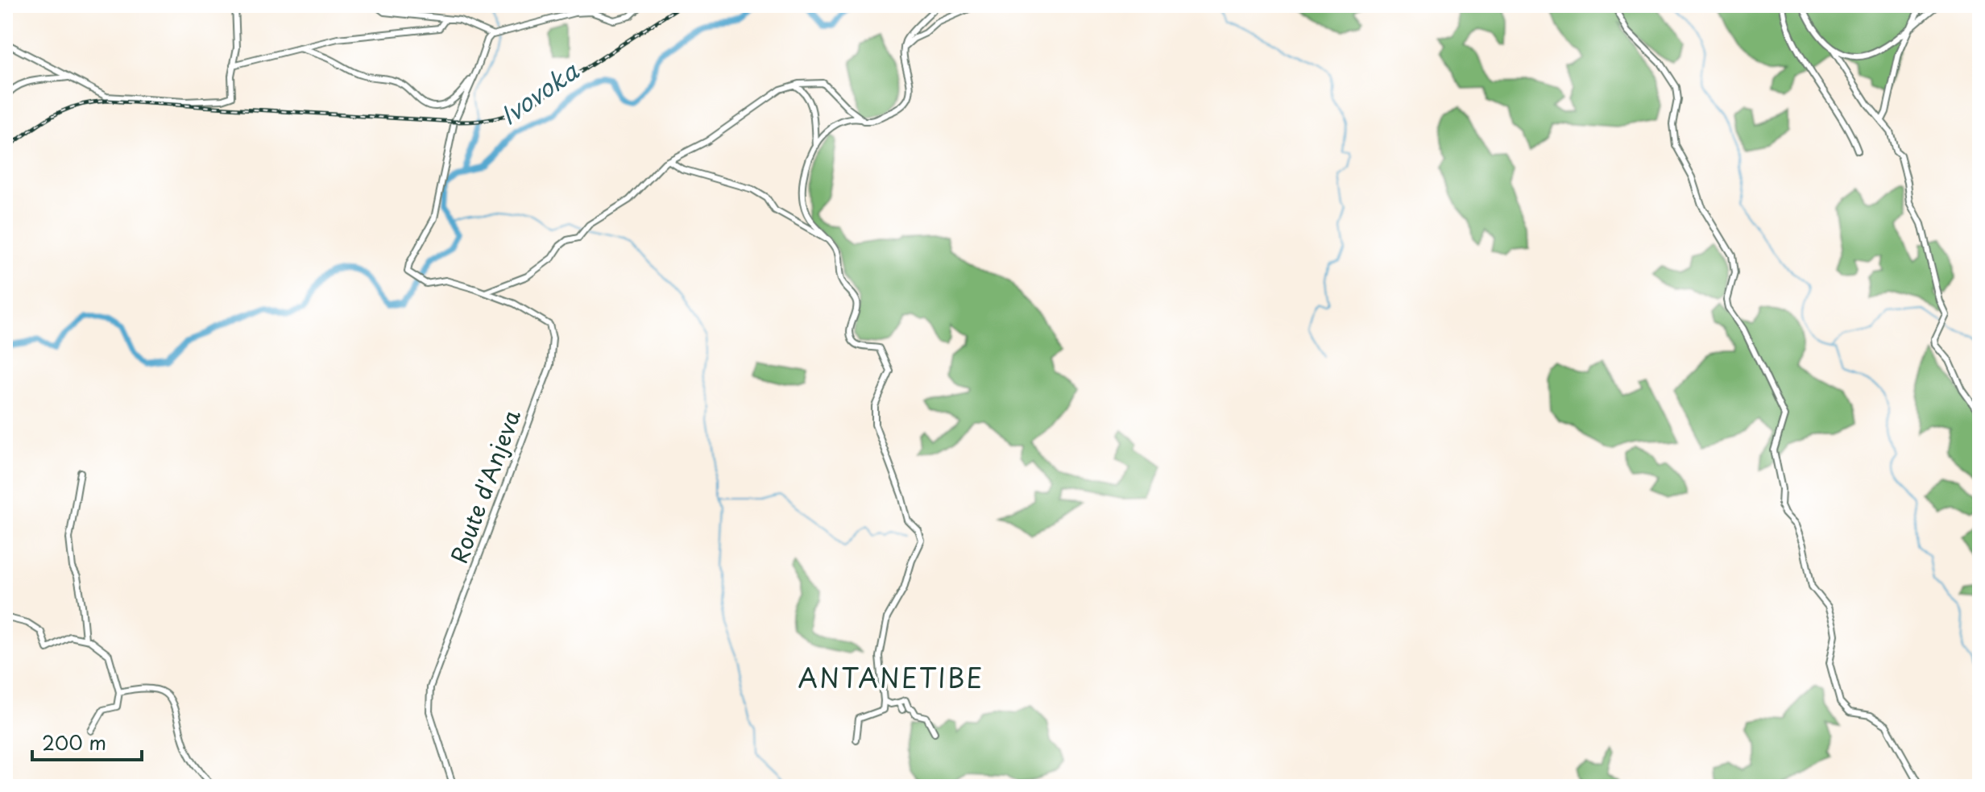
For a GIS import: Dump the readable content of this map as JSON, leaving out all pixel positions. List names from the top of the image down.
{
  "streets": {
    "street": ["Route d'Anjeva"]
  },
  "districts": ["ANTANETIBE"],
  "water": ["Ivovoka"],
  "scale_bar": "200 m"
}
